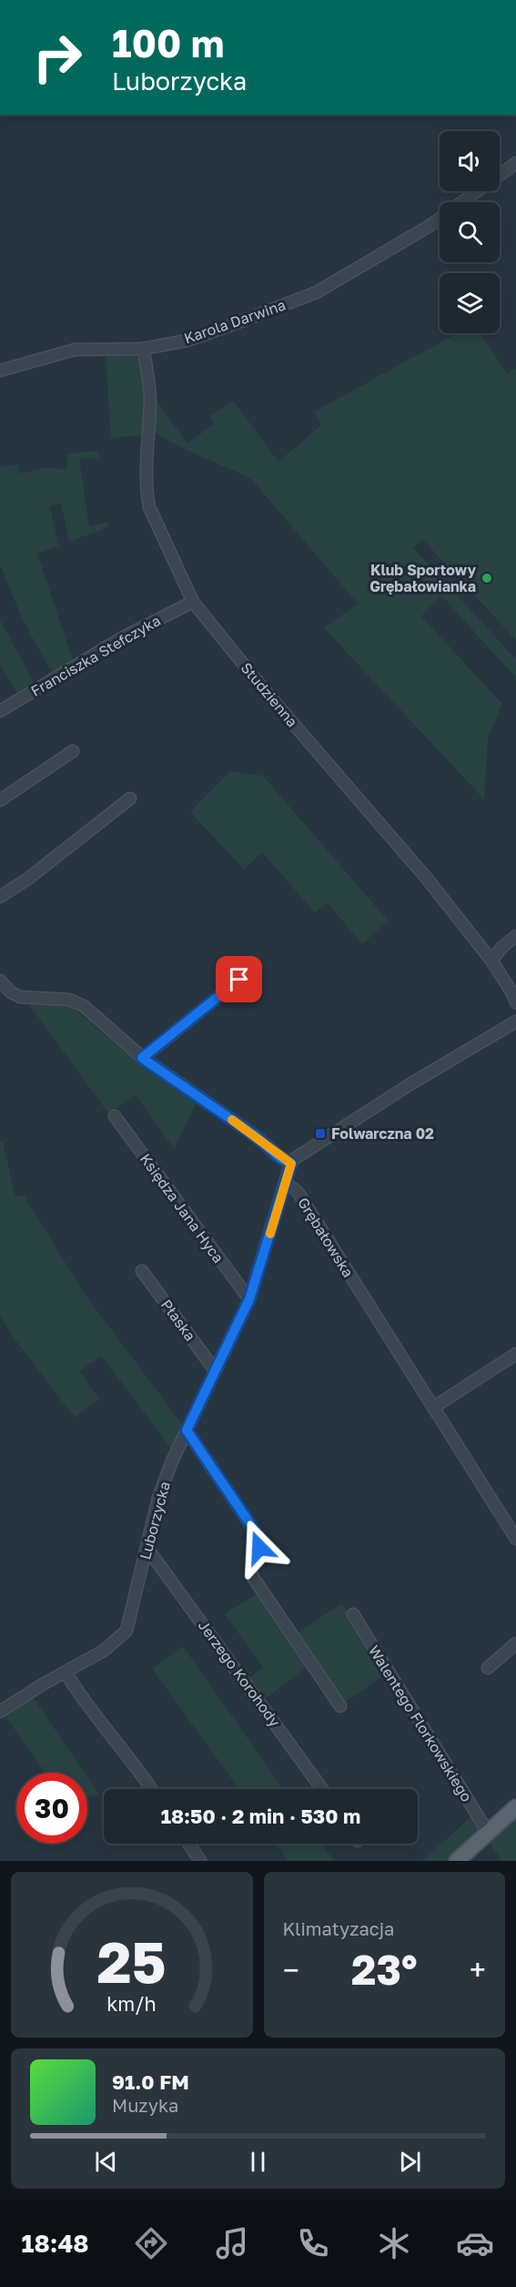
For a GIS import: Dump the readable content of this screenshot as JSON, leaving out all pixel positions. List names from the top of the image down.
{
  "streets": {
    "street": [
      "Karola Darwina",
      "Franciszka Stefczyka",
      "Studzienna",
      "Księdza Jana Hyca",
      "Grębałowska",
      "Płaska",
      "Luborzycka",
      "Jerzego Korohody",
      "Walentego Florkowskiego"
    ]
  },
  "crossings": [
    ["Karola Darwina", "Studzienna"],
    ["Franciszka Stefczyka", "Studzienna"],
    ["Księdza Jana Hyca", "Luborzycka"],
    ["Grębałowska", "Luborzycka"],
    ["Płaska", "Luborzycka"],
    ["Luborzycka", "Jerzego Korohody"]
  ],
  "places": {
    "other": ["Klub Sportowy Grębałowianka"],
    "transit": ["Folwarczna 02"]
  },
  "page": {
    "turn": ["100 m", "Luborzycka"],
    "limit": "30",
    "trip": "18:50 · 2 min · 530 m",
    "tile": "Klimatyzacja",
    "heat": ["−", "23°", "+"],
    "song": ["91.0 FM", "Muzyka"],
    "tabs": "18:48",
    "gauge": ["25", "km/h"]
  }
}
